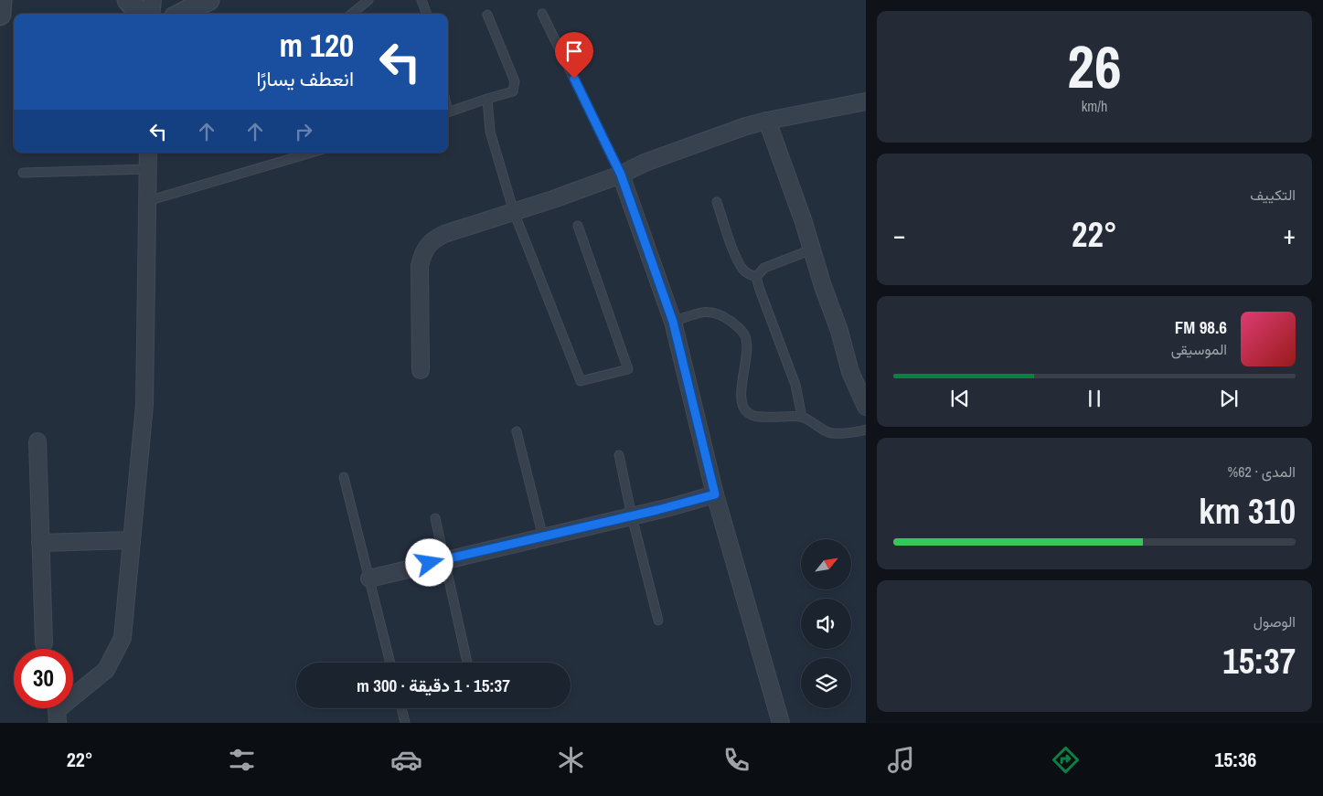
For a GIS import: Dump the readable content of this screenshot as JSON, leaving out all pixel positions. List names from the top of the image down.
{
  "north": "top right",
  "page": {
    "tile": [
      ["26", "km/h"],
      "التكييف",
      ["المدى · 62%", "310 km"],
      ["الوصول", "15:37"]
    ],
    "turn": ["120 m", "انعطف يسارًا"],
    "heat": ["−", "22°", "+"],
    "song": ["98.6 FM", "الموسيقى"],
    "limit": "30",
    "trip": "15:37 · 1 دقيقة · 300 m",
    "tabs": ["15:36", "22°"]
  }
}
